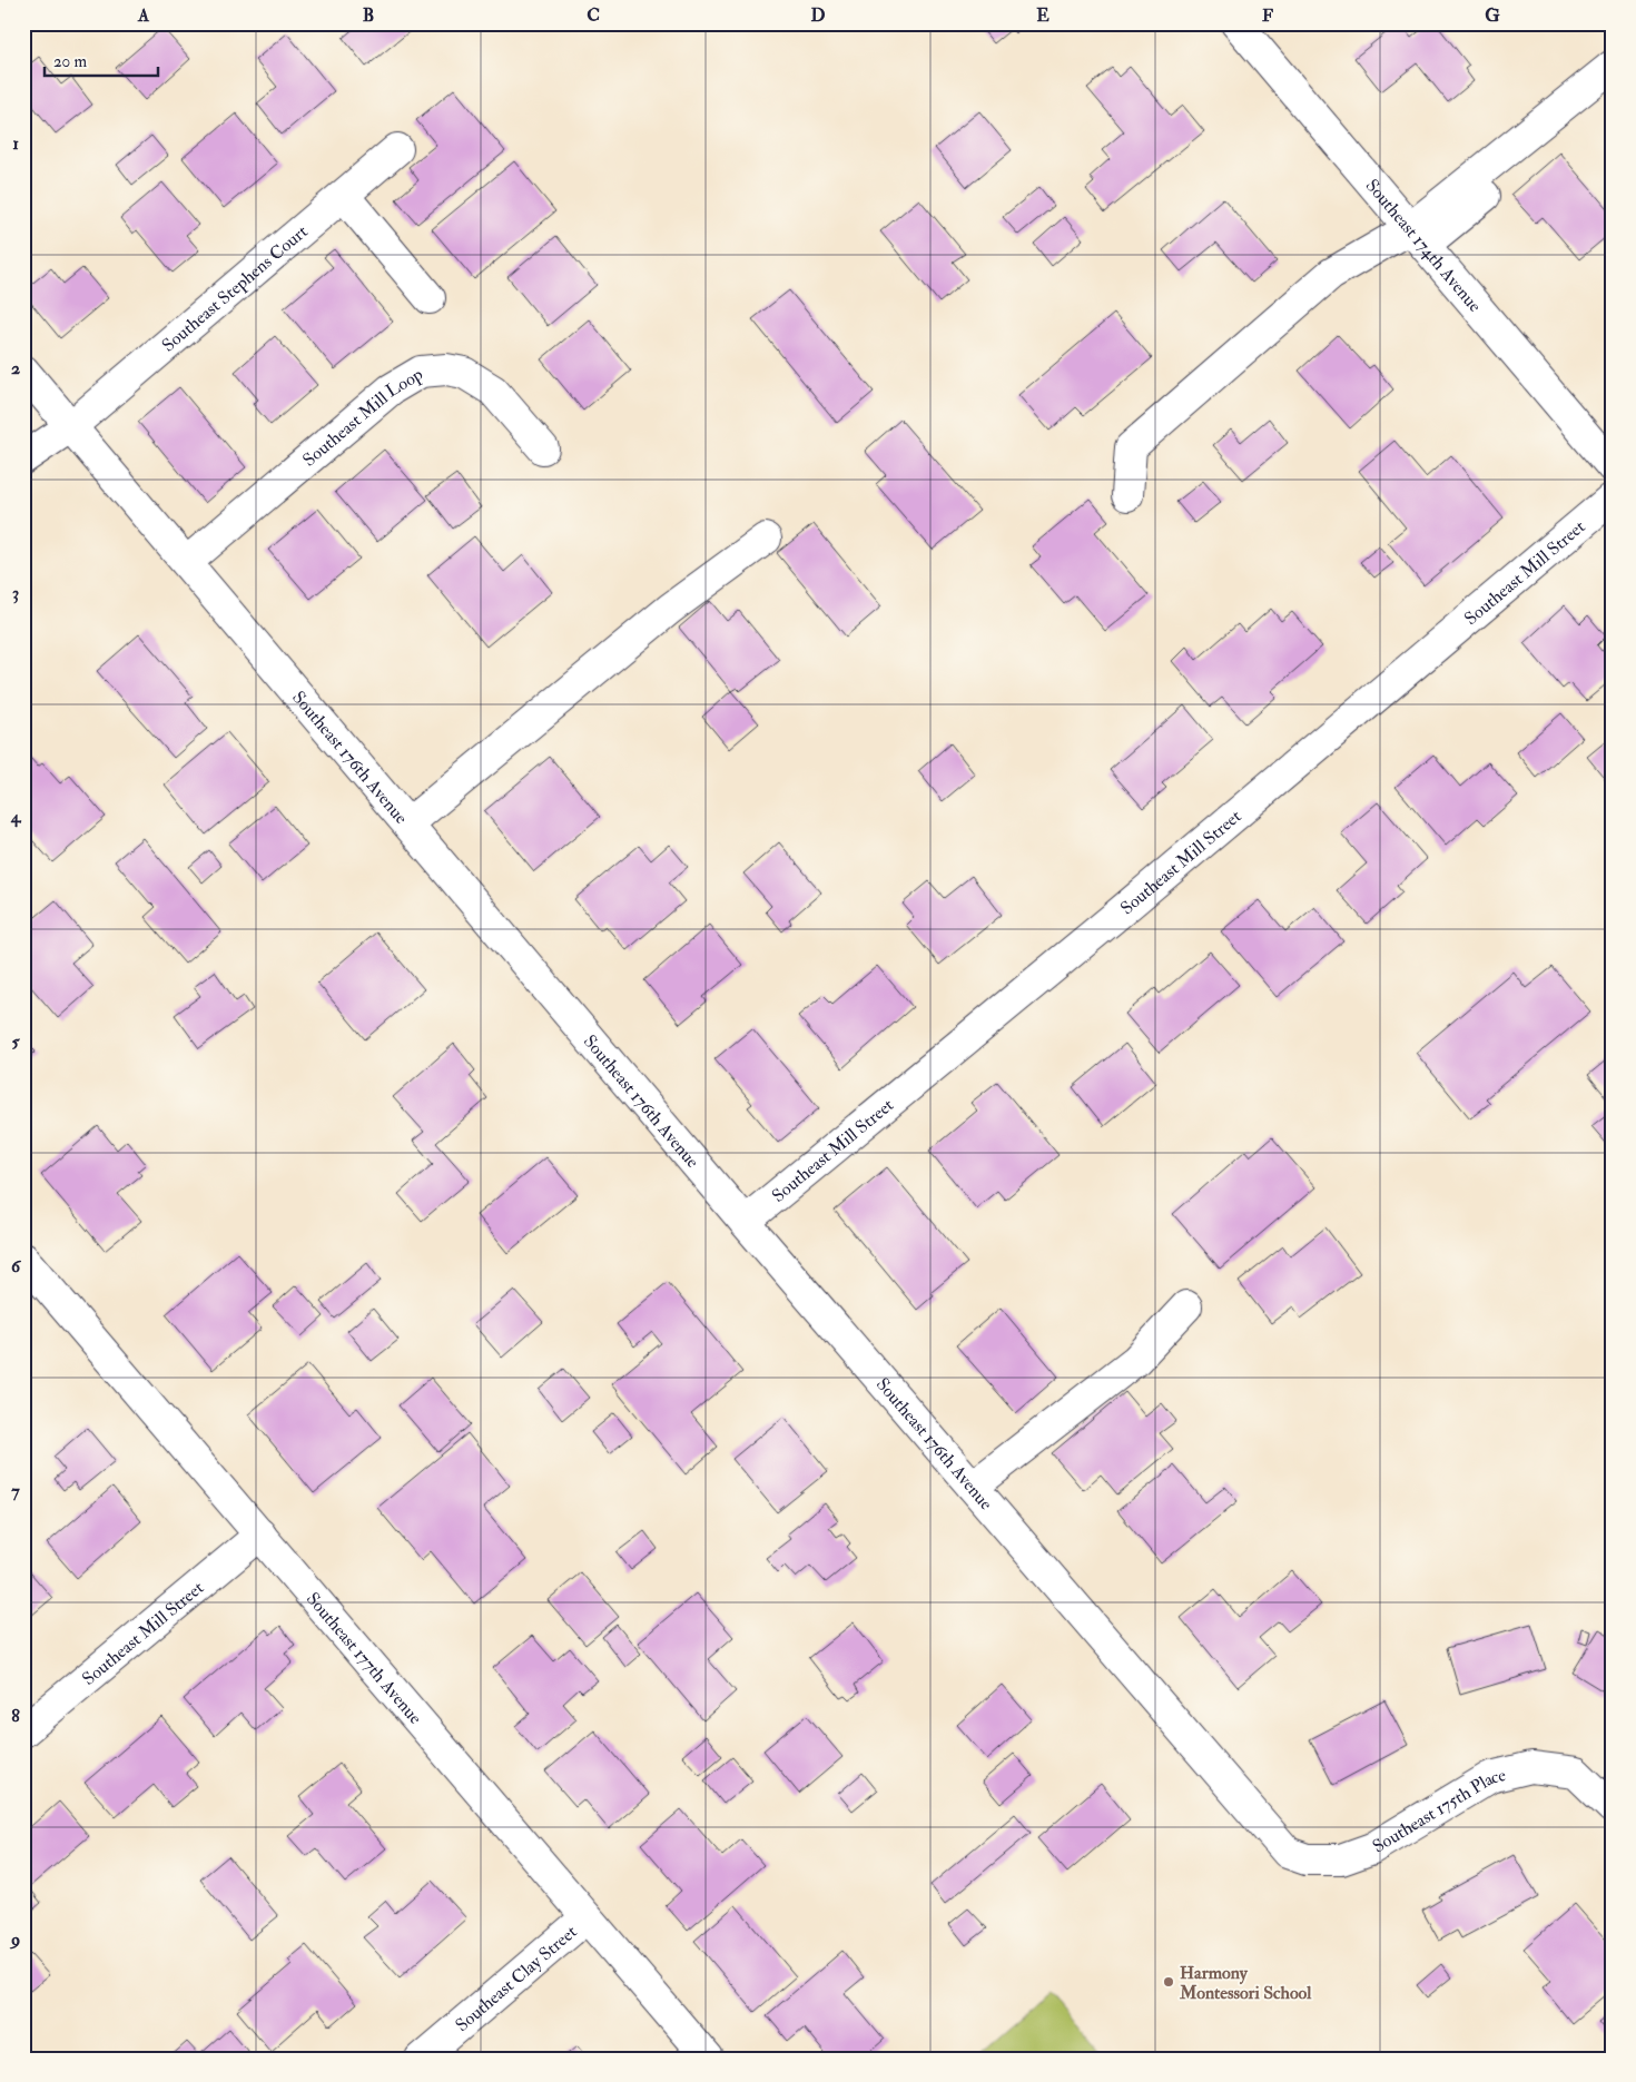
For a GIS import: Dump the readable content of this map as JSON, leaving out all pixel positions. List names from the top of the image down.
{
  "streets": {
    "street": [
      "Southeast 174th Avenue",
      "Southeast Stephens Court",
      "Southeast Mill Loop",
      "Southeast Mill Street",
      "Southeast 176th Avenue",
      "Southeast 177th Avenue",
      "Southeast 175th Place",
      "Southeast Clay Street"
    ]
  },
  "crossings": [
    ["Southeast Stephens Court", "Southeast 176th Avenue"],
    ["Southeast Mill Loop", "Southeast 176th Avenue"],
    ["Southeast Mill Street", "Southeast 176th Avenue"],
    ["Southeast Mill Street", "Southeast 177th Avenue"],
    ["Southeast 176th Avenue", "Southeast 175th Place"],
    ["Southeast 177th Avenue", "Southeast Clay Street"]
  ],
  "places": ["Harmony Montessori School"],
  "scale_bar": "20 m",
  "grid": {
    "columns": [
      "A",
      "B",
      "C",
      "D",
      "E",
      "F",
      "G"
    ],
    "rows": [
      "1",
      "2",
      "3",
      "4",
      "5",
      "6",
      "7",
      "8",
      "9"
    ]
  }
}
